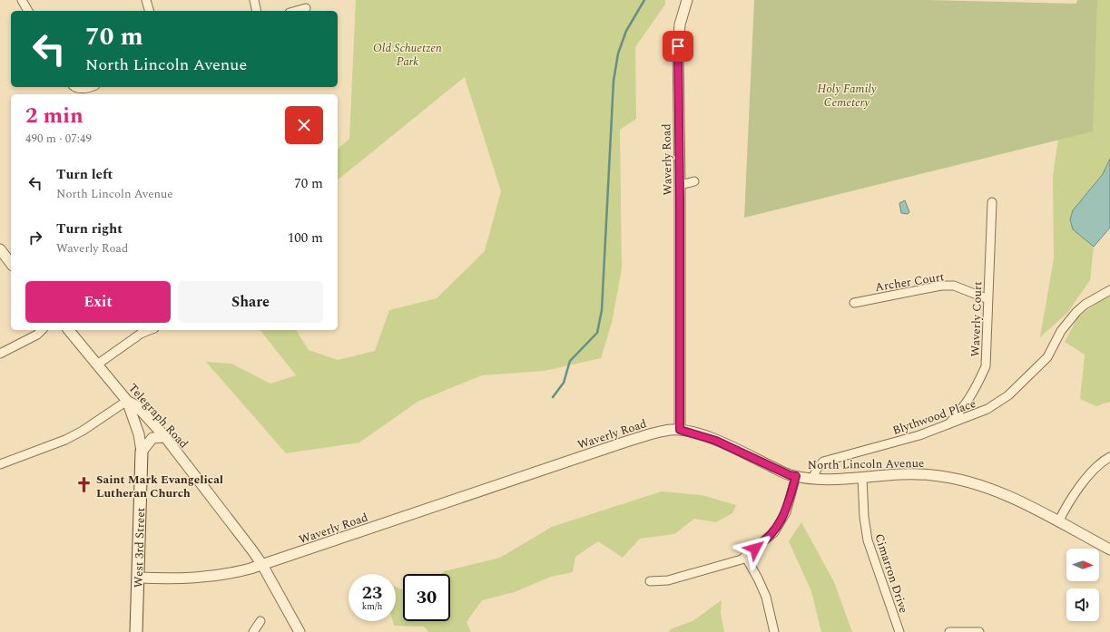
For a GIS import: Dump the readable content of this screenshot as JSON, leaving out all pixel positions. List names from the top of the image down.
{
  "streets": {
    "main road": ["West 3rd Street"],
    "street": [
      "Waverly Road",
      "Archer Court",
      "Waverly Court",
      "Telegraph Road",
      "Blythwood Place",
      "North Lincoln Avenue",
      "Cimarron Drive"
    ]
  },
  "crossings": [
    ["Waverly Road", "Telegraph Road"],
    ["Waverly Road", "North Lincoln Avenue"],
    ["Waverly Road", "West 3rd Street"],
    ["Archer Court", "Waverly Court"],
    ["Waverly Court", "Blythwood Place"],
    ["Telegraph Road", "West 3rd Street"],
    ["Blythwood Place", "North Lincoln Avenue"],
    ["North Lincoln Avenue", "Cimarron Drive"]
  ],
  "parks": ["Old Schuetzen Park", "Holy Family Cemetery"],
  "places": {
    "church": ["Saint Mark Evangelical Lutheran Church"]
  },
  "north": "right",
  "page": {
    "turn": ["70 m", "North Lincoln Avenue"],
    "heading": ["2 min", "490 m · 07:49"],
    "list": [
      {
        "name": "Turn left",
        "note": "North Lincoln Avenue",
        "value": "70 m"
      },
      {
        "name": "Turn right",
        "note": "Waverly Road",
        "value": "100 m"
      }
    ],
    "buttons": ["Exit", "Share"],
    "speed": "23 km/h",
    "limit": "30"
  }
}
